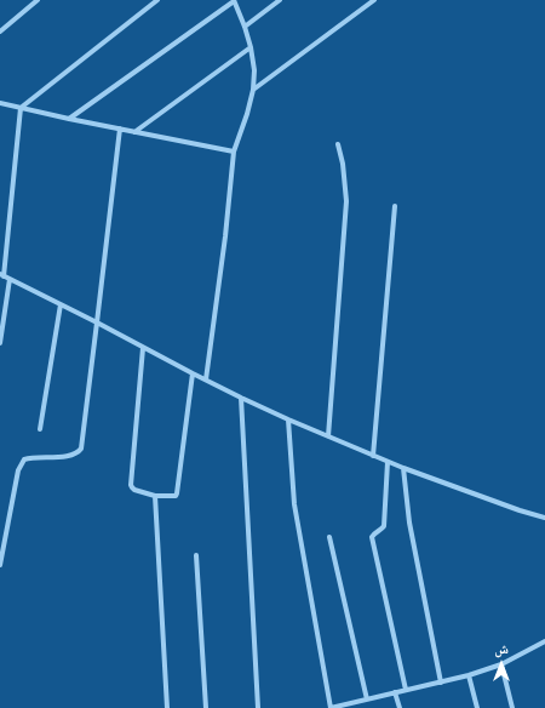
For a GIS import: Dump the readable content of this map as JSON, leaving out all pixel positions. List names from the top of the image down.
{
  "north": "top"
}
